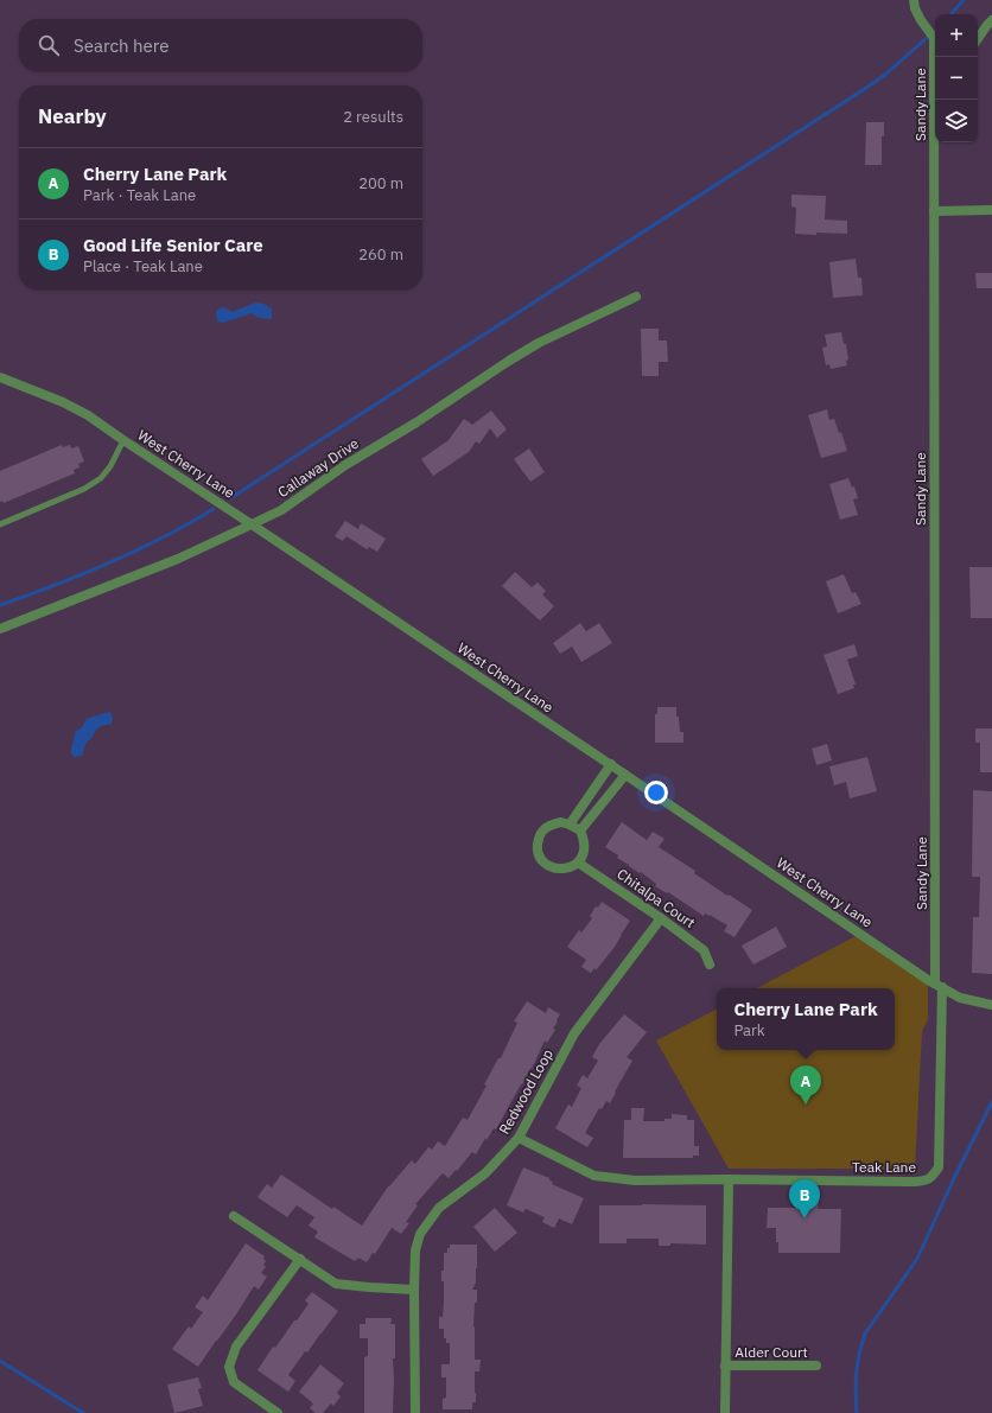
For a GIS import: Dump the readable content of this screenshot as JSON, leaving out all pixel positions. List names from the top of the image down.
{
  "streets": {
    "street": [
      "Sandy Lane",
      "West Cherry Lane",
      "Callaway Drive",
      "Chitalpa Court",
      "Redwood Loop",
      "Teak Lane",
      "Alder Court"
    ]
  },
  "crossings": [
    ["Sandy Lane", "West Cherry Lane"],
    ["Sandy Lane", "Teak Lane"],
    ["West Cherry Lane", "Callaway Drive"],
    ["West Cherry Lane", "Teak Lane"],
    ["Chitalpa Court", "Redwood Loop"]
  ],
  "page": {
    "map_buttons": ["+", "−"],
    "search": "Search here",
    "heading": ["Nearby", "2 results"],
    "list": [
      {
        "mark": "A",
        "name": "Cherry Lane Park",
        "note": "Park · Teak Lane",
        "value": "200 m"
      },
      {
        "mark": "B",
        "name": "Good Life Senior Care",
        "note": "Place · Teak Lane",
        "value": "260 m"
      }
    ],
    "popup": ["Cherry Lane Park", "Park"],
    "pins": ["A", "B"]
  }
}
